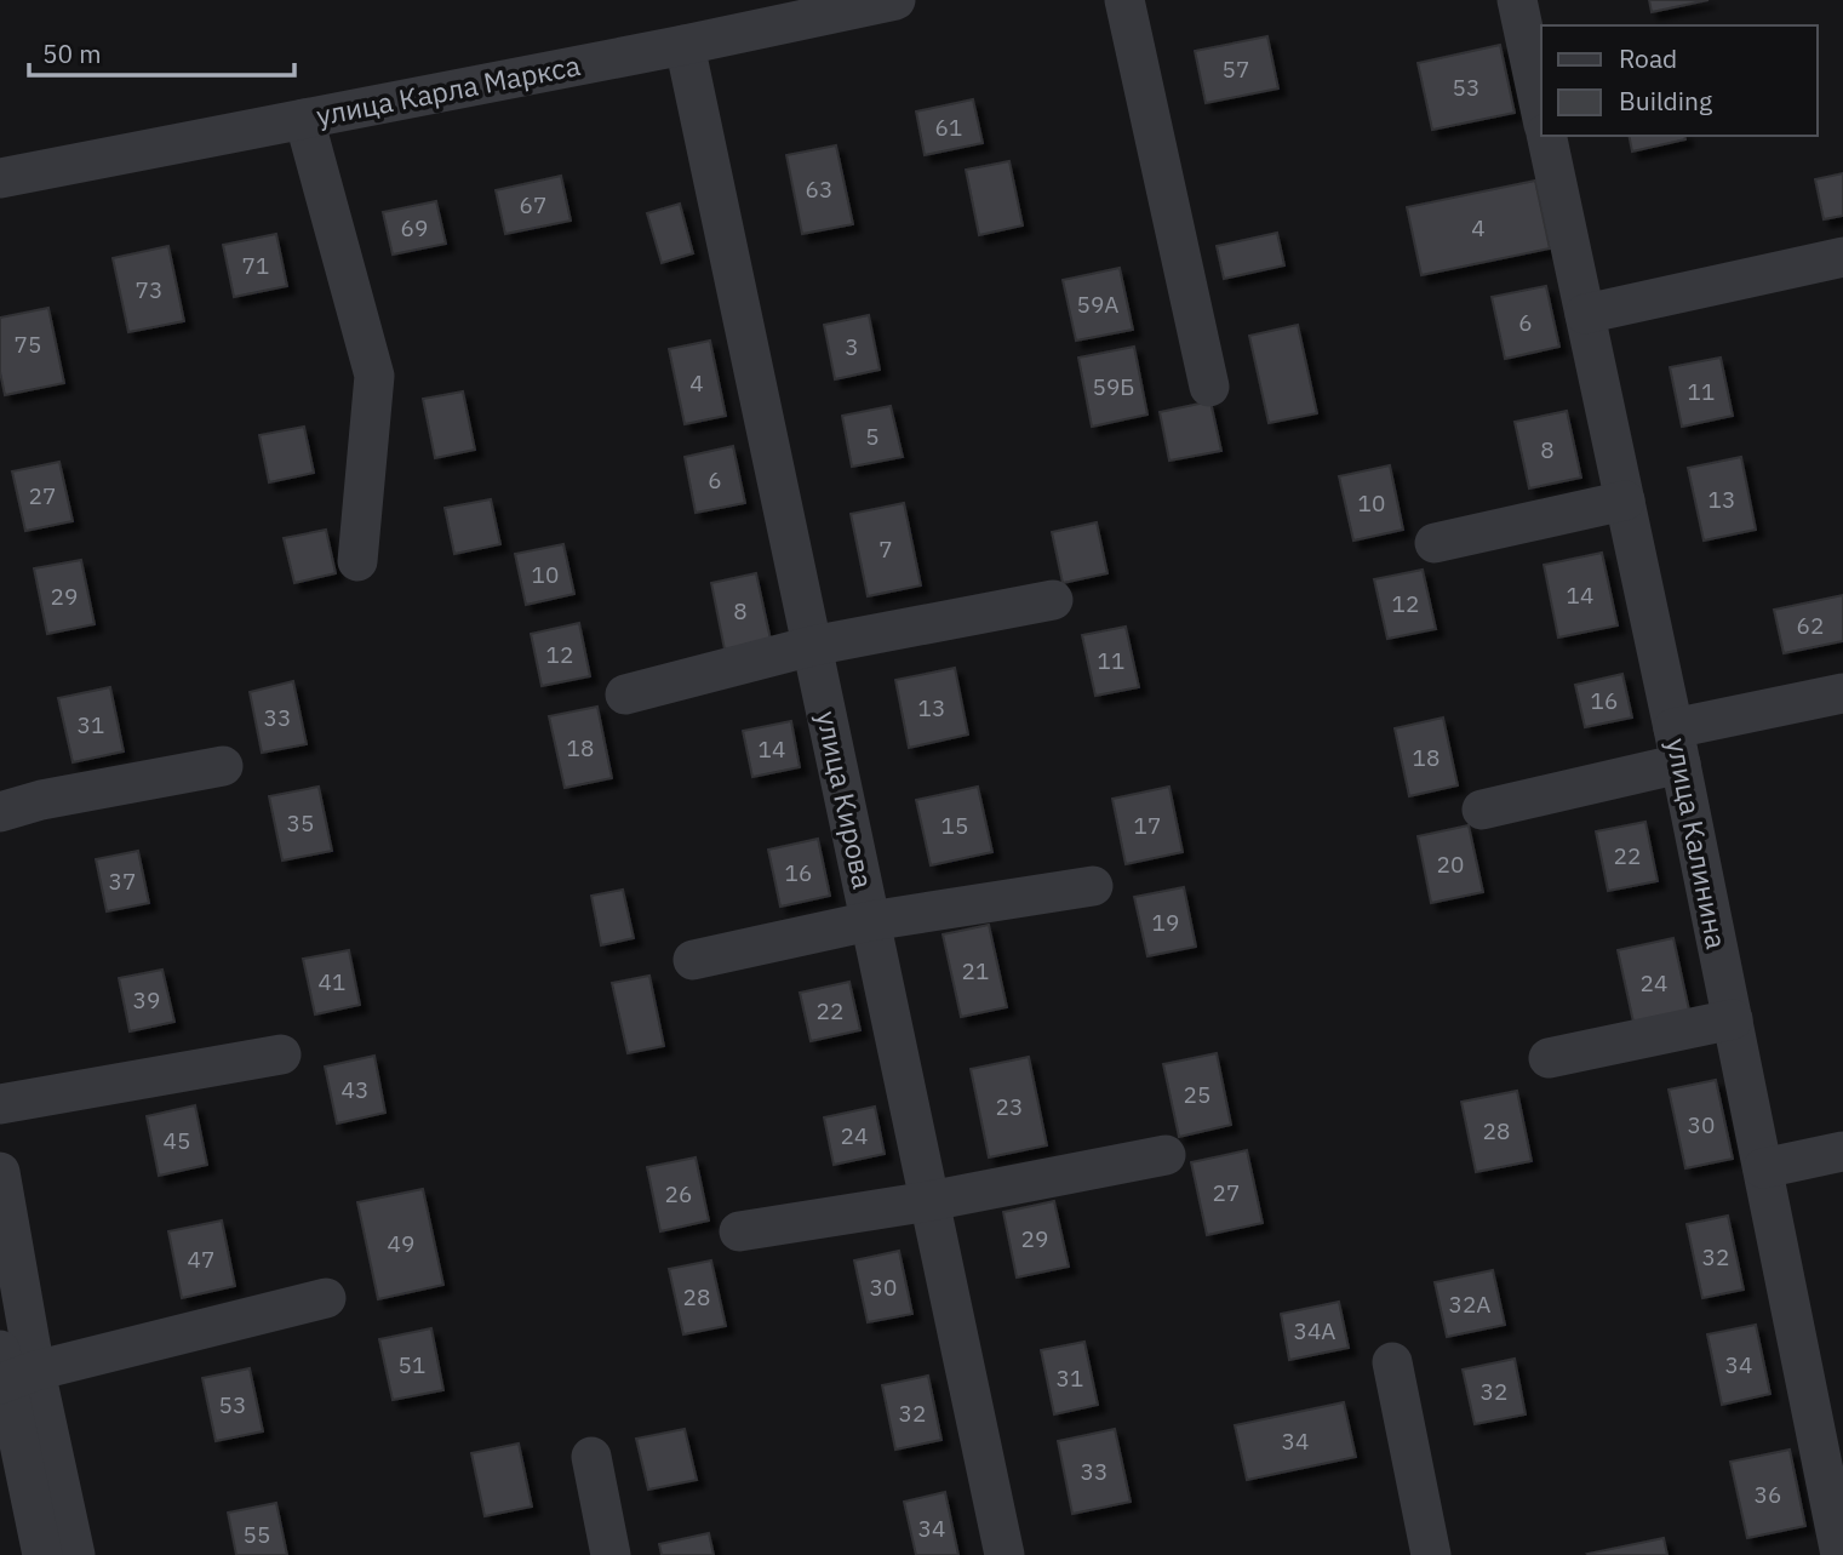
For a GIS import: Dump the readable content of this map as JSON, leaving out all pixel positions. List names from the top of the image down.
{
  "streets": {
    "street": ["улица Карла Маркса", "улица Кирова", "улица Калинина"]
  },
  "crossings": [
    ["улица Карла Маркса", "улица Кирова"]
  ],
  "house_numbers": [
    "57",
    "53",
    "61",
    "63",
    "67",
    "69",
    "4",
    "71",
    "73",
    "59А",
    "6",
    "75",
    "3",
    "4",
    "59Б",
    "11",
    "5",
    "8",
    "6",
    "27",
    "13",
    "10",
    "7",
    "10",
    "14",
    "29",
    "12",
    "8",
    "62",
    "12",
    "11",
    "16",
    "13",
    "33",
    "31",
    "18",
    "14",
    "18",
    "35",
    "15",
    "17",
    "22",
    "20",
    "16",
    "37",
    "19",
    "21",
    "41",
    "24",
    "39",
    "22",
    "43",
    "25",
    "23",
    "30",
    "28",
    "24",
    "45",
    "27",
    "26",
    "29",
    "49",
    "32",
    "47",
    "30",
    "28",
    "32А",
    "34А",
    "51",
    "34",
    "31",
    "32",
    "53",
    "32",
    "34",
    "33",
    "36",
    "34",
    "55"
  ],
  "legend": ["Road", "Building"],
  "scale_bar": "50 m"
}
